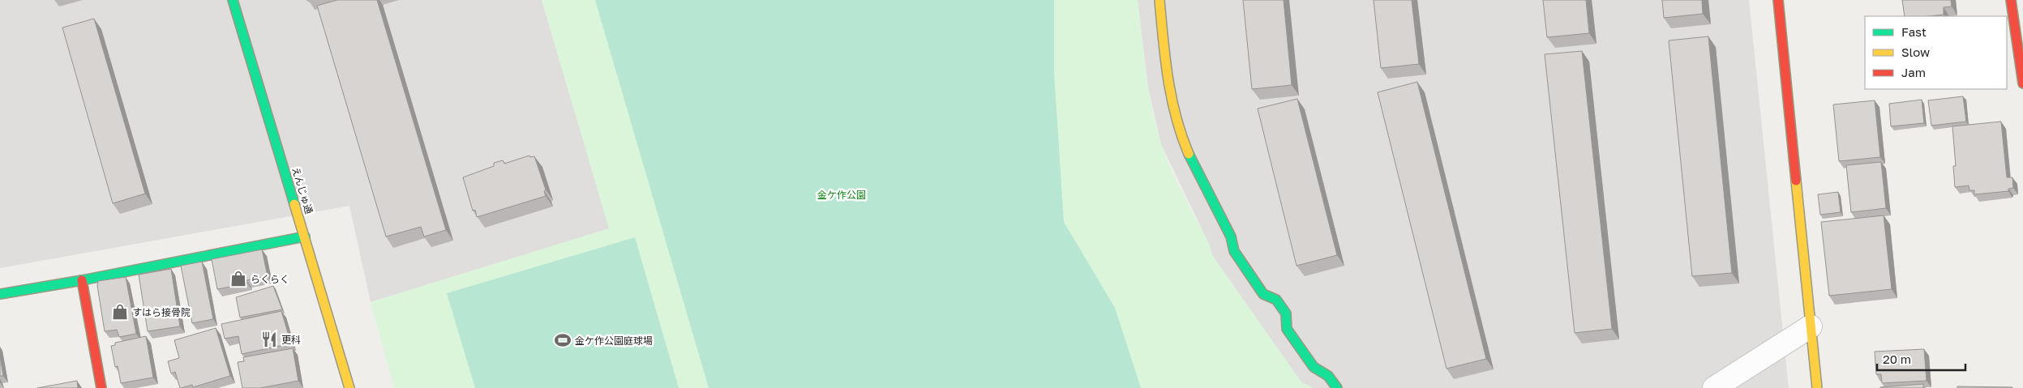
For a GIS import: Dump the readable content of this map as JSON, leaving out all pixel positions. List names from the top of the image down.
{
  "streets": {
    "street": ["えんじゅ通"]
  },
  "parks": ["金ケ作公園"],
  "places": {
    "shop": ["らくらく", "すはら接骨院"],
    "restaurant": ["更科"],
    "sports": ["金ケ作公園庭球場"]
  },
  "legend": ["Fast", "Slow", "Jam"],
  "scale_bar": "20 m"
}
